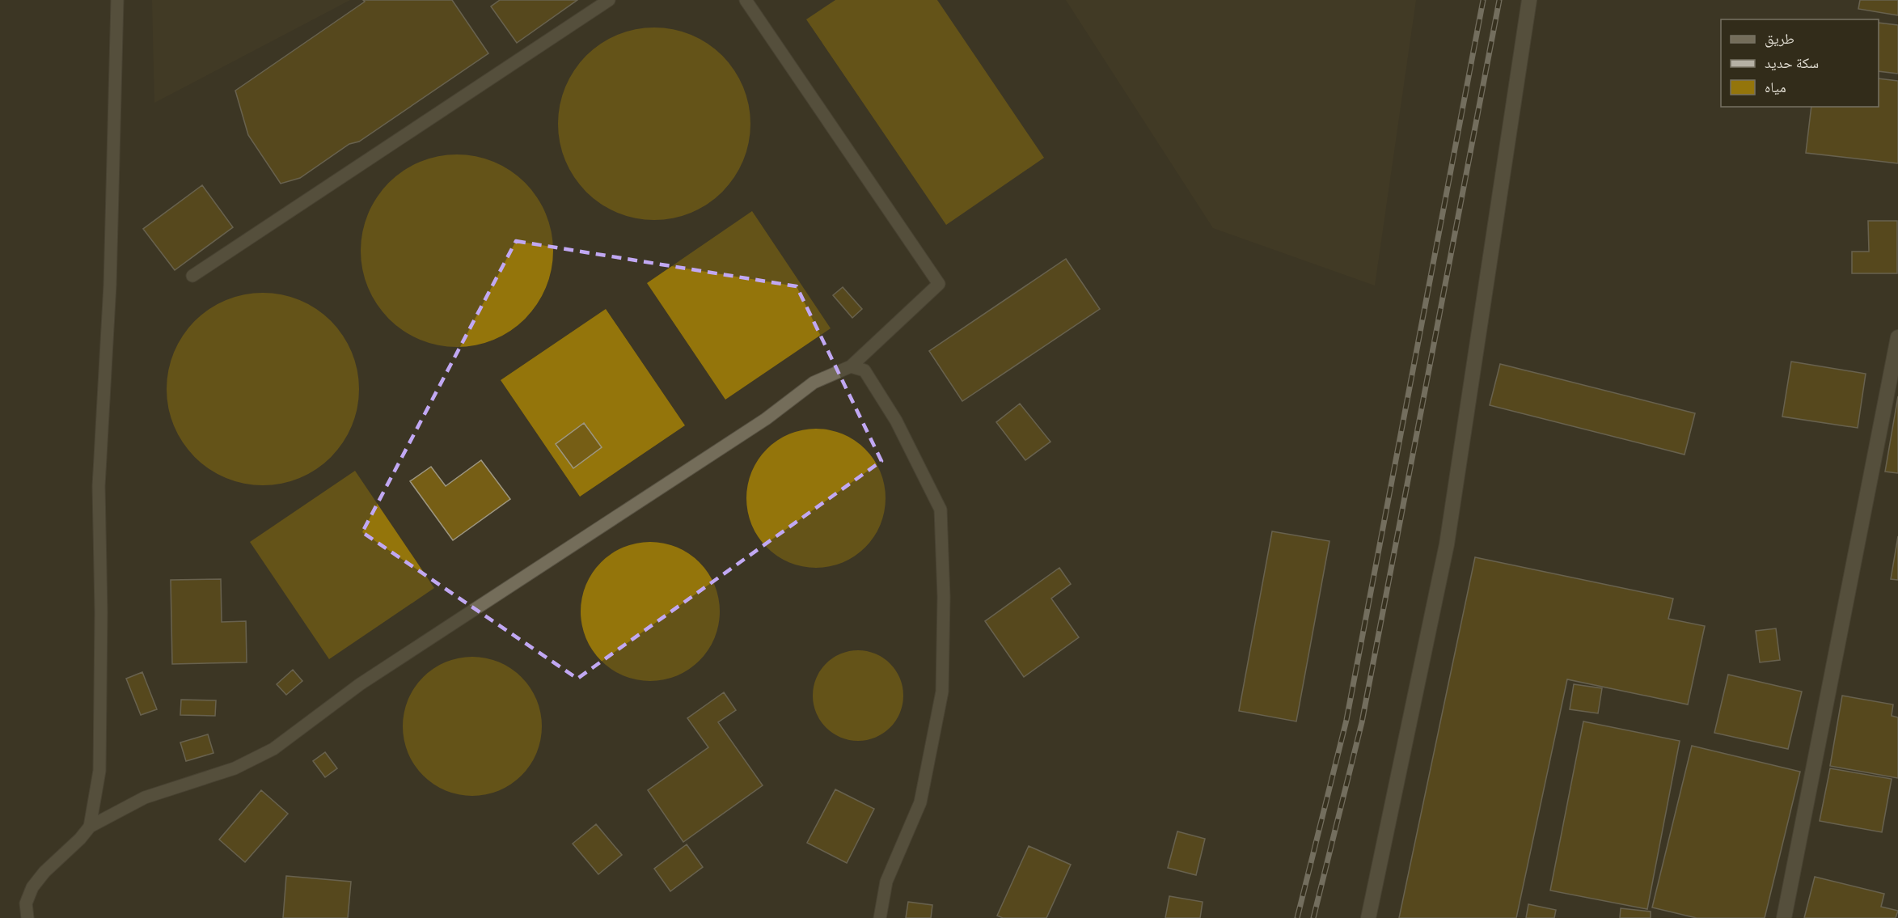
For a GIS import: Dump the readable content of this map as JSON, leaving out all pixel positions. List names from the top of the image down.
{
  "legend": ["طريق", "سكة حديد", "مياه"]
}
